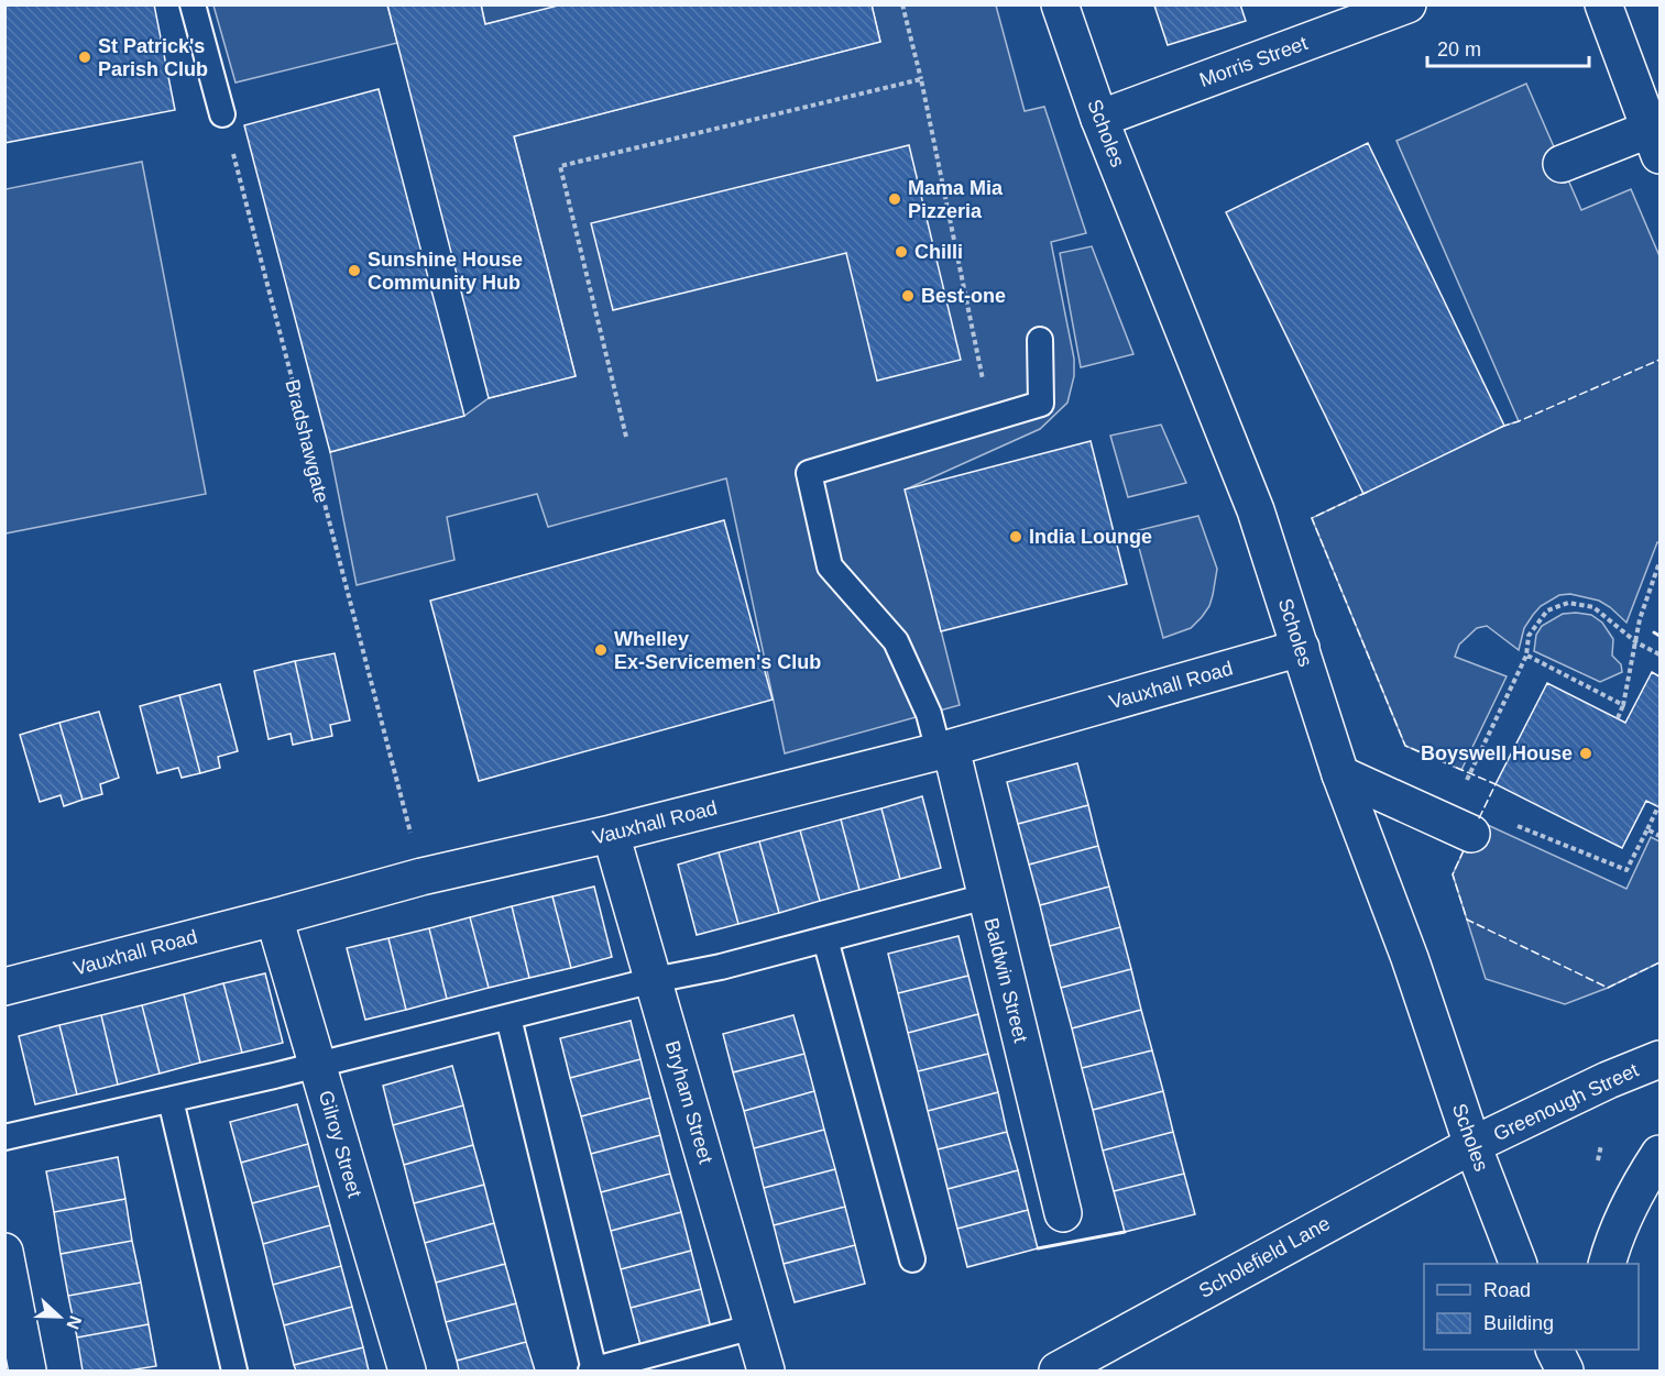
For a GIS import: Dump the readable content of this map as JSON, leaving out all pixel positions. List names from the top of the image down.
{
  "streets": {
    "street": [
      "Morris Street",
      "Scholes",
      "Vauxhall Road",
      "Baldwin Street",
      "Bryham Street",
      "Greenough Street",
      "Gilroy Street",
      "Scholefield Lane"
    ],
    "path": ["Bradshawgate"]
  },
  "crossings": [
    ["Morris Street", "Scholes"],
    ["Scholes", "Vauxhall Road"],
    ["Scholes", "Greenough Street"],
    ["Scholes", "Scholefield Lane"],
    ["Bradshawgate", "Vauxhall Road"],
    ["Vauxhall Road", "Baldwin Street"],
    ["Vauxhall Road", "Bryham Street"],
    ["Vauxhall Road", "Gilroy Street"],
    ["Greenough Street", "Scholefield Lane"]
  ],
  "places": [
    "St Patrick's Parish Club",
    "Mama Mia Pizzeria",
    "Chilli",
    "Sunshine House Community Hub",
    "Best-one",
    "India Lounge",
    "Whelley Ex-Servicemen's Club",
    "Boyswell House"
  ],
  "legend": ["Road", "Building"],
  "scale_bar": "20 m",
  "north": "right"
}
